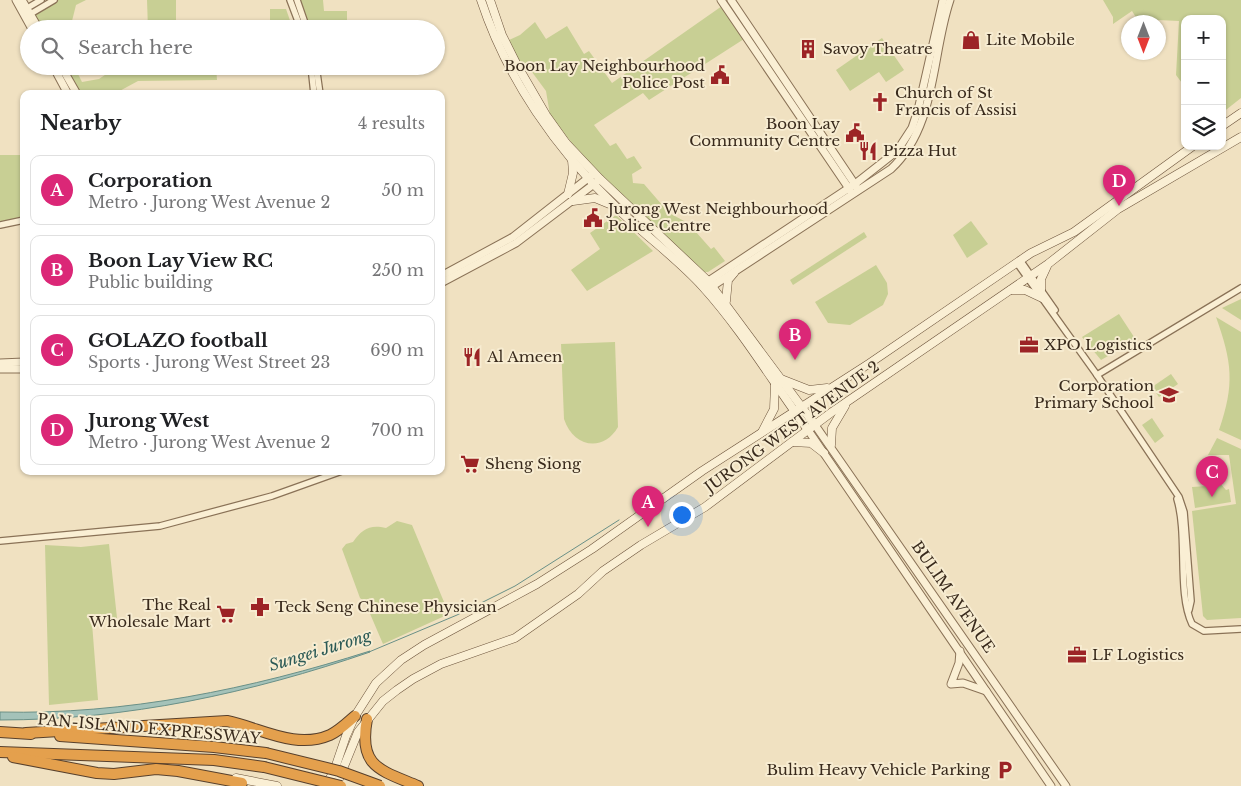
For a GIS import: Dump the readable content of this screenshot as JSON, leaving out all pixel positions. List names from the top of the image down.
{
  "streets": {
    "highway": ["PAN-ISLAND EXPRESSWAY"],
    "main road": ["JURONG WEST AVENUE 2"],
    "street": ["BULIM AVENUE"]
  },
  "crossings": [
    ["JURONG WEST AVENUE 2", "BULIM AVENUE"],
    ["JURONG WEST AVENUE 2", "PAN-ISLAND EXPRESSWAY"]
  ],
  "water": ["Sungei Jurong"],
  "places": {
    "shop": ["Lite Mobile"],
    "building": ["Savoy Theatre"],
    "public building": ["Boon Lay Neighbourhood Police Post", "Boon Lay Community Centre", "Jurong West Neighbourhood Police Centre"],
    "church": ["Church of St Francis of Assisi"],
    "restaurant": ["Pizza Hut", "Al Ameen"],
    "office": ["XPO Logistics", "LF Logistics"],
    "school or university": ["Corporation Primary School"],
    "supermarket": ["Sheng Siong", "The Real Wholesale Mart"],
    "pharmacy": ["Teck Seng Chinese Physician"],
    "parking": ["Bulim Heavy Vehicle Parking"]
  },
  "north": "bottom",
  "page": {
    "map_buttons": ["+", "−"],
    "search": "Search here",
    "heading": ["Nearby", "4 results"],
    "list": [
      {
        "mark": "A",
        "name": "Corporation",
        "note": "Metro · Jurong West Avenue 2",
        "value": "50 m"
      },
      {
        "mark": "B",
        "name": "Boon Lay View RC",
        "note": "Public building",
        "value": "250 m"
      },
      {
        "mark": "C",
        "name": "GOLAZO football",
        "note": "Sports · Jurong West Street 23",
        "value": "690 m"
      },
      {
        "mark": "D",
        "name": "Jurong West",
        "note": "Metro · Jurong West Avenue 2",
        "value": "700 m"
      }
    ],
    "pins": [
      "D",
      "B",
      "C",
      "A"
    ]
  }
}
